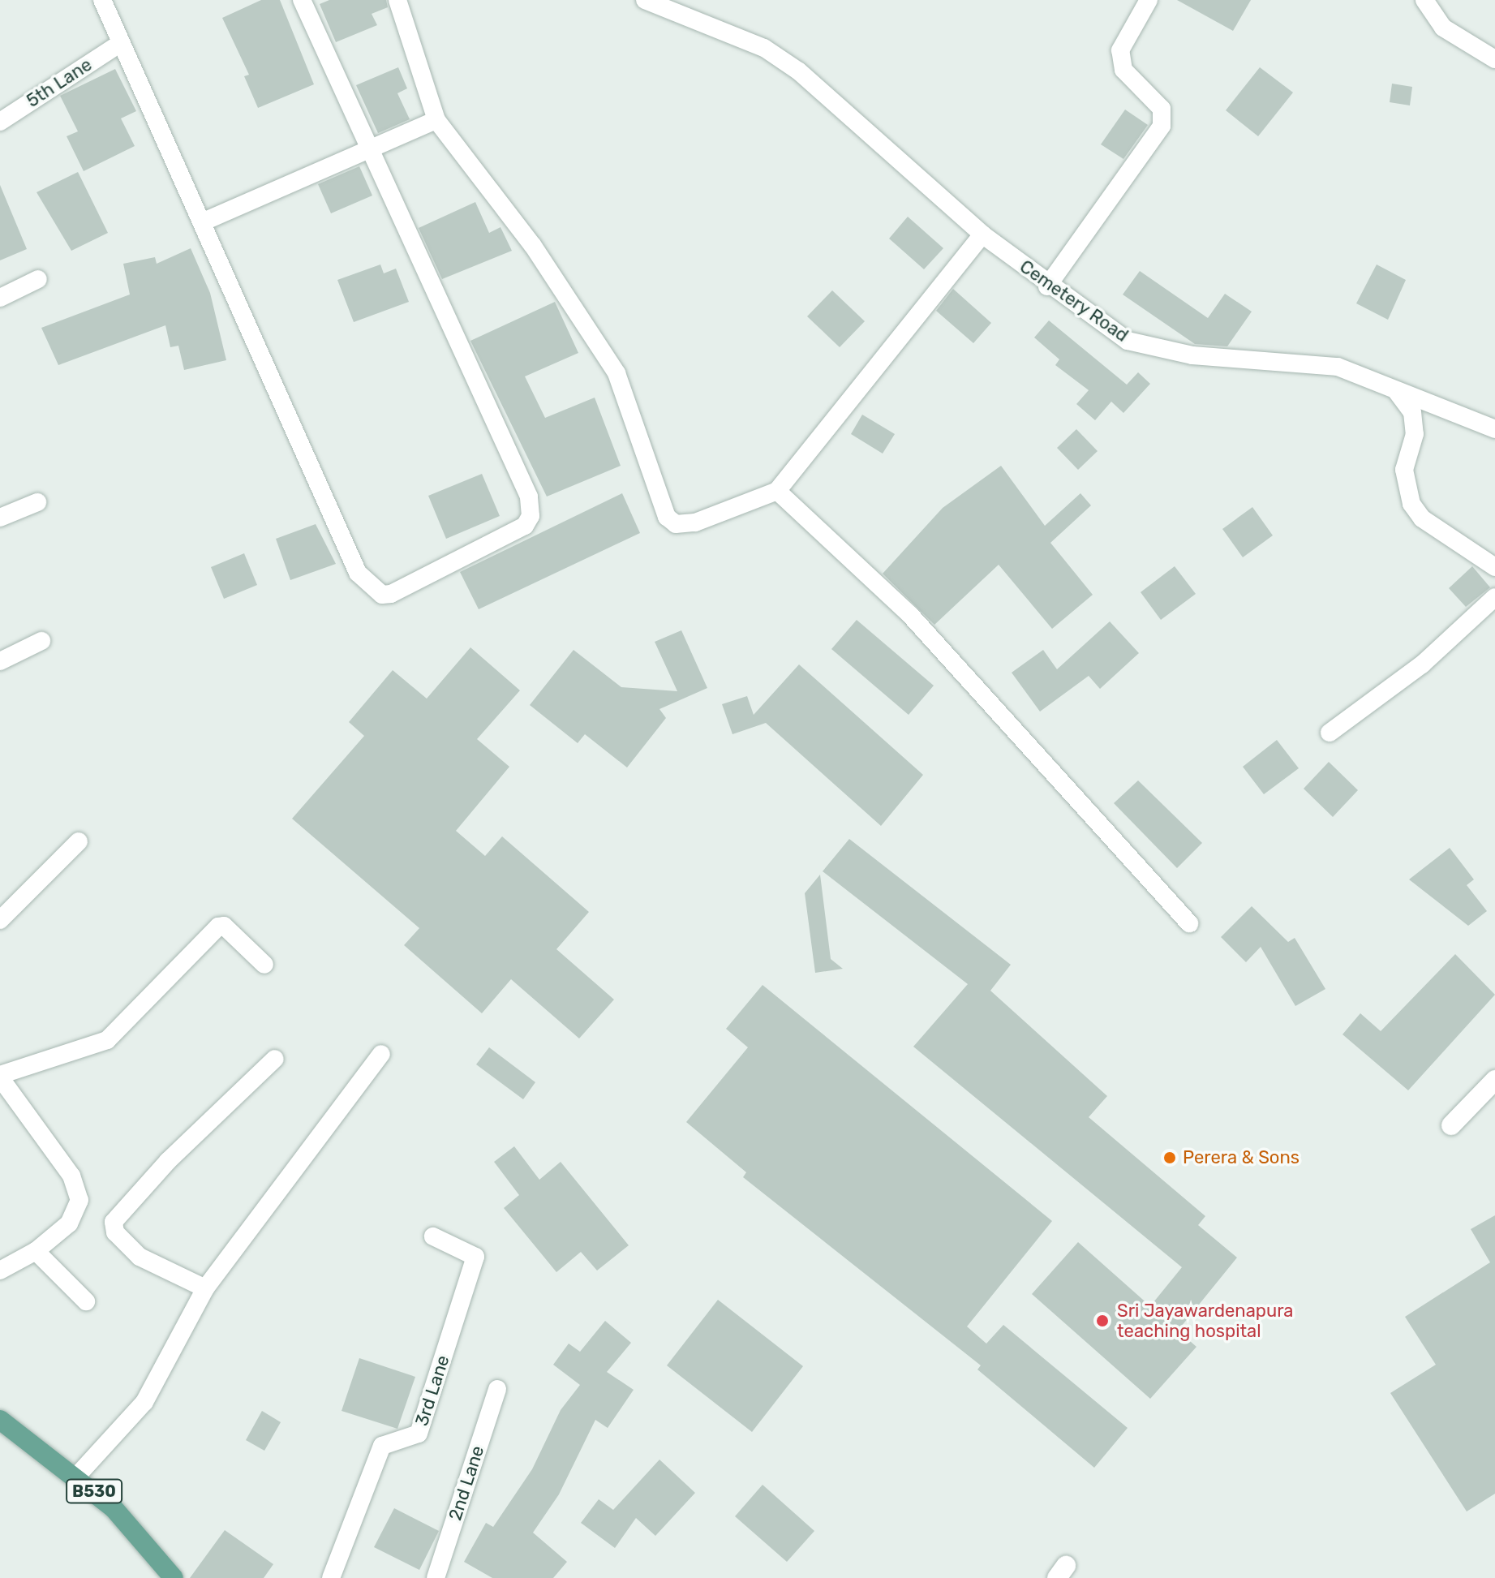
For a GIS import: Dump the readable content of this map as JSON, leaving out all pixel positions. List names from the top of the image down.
{
  "streets": {
    "main road": ["B530"],
    "street": [
      "5th Lane",
      "Cemetery Road",
      "3rd Lane",
      "2nd Lane"
    ]
  },
  "places": ["Perera & Sons", "Sri Jayawardenapura teaching hospital"]
}
